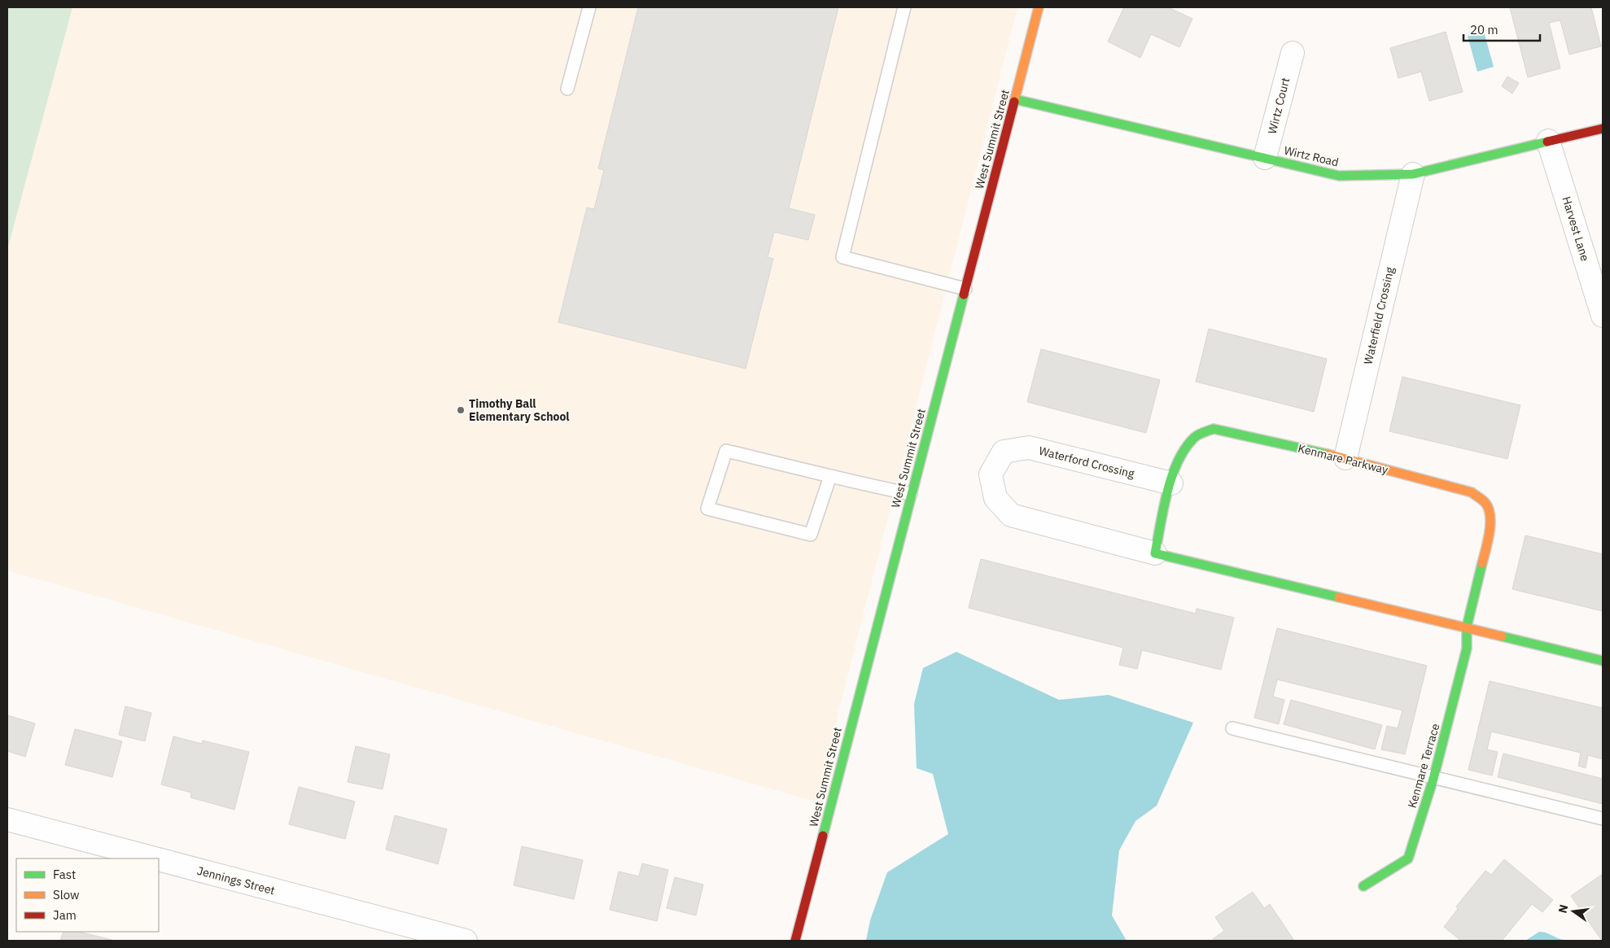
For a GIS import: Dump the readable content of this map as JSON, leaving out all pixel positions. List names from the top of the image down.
{
  "streets": {
    "street": [
      "Wirtz Court",
      "West Summit Street",
      "Wirtz Road",
      "Harvest Lane",
      "Waterfield Crossing",
      "Kenmare Parkway",
      "Waterford Crossing",
      "Kenmare Terrace",
      "Jennings Street"
    ]
  },
  "crossings": [
    ["Wirtz Court", "Wirtz Road"],
    ["West Summit Street", "Wirtz Road"],
    ["Wirtz Road", "Harvest Lane"],
    ["Wirtz Road", "Waterfield Crossing"],
    ["Waterfield Crossing", "Kenmare Parkway"],
    ["Kenmare Parkway", "Waterford Crossing"],
    ["Kenmare Parkway", "Kenmare Terrace"]
  ],
  "places": ["Timothy Ball Elementary School"],
  "legend": ["Fast", "Slow", "Jam"],
  "scale_bar": "20 m",
  "north": "left"
}
